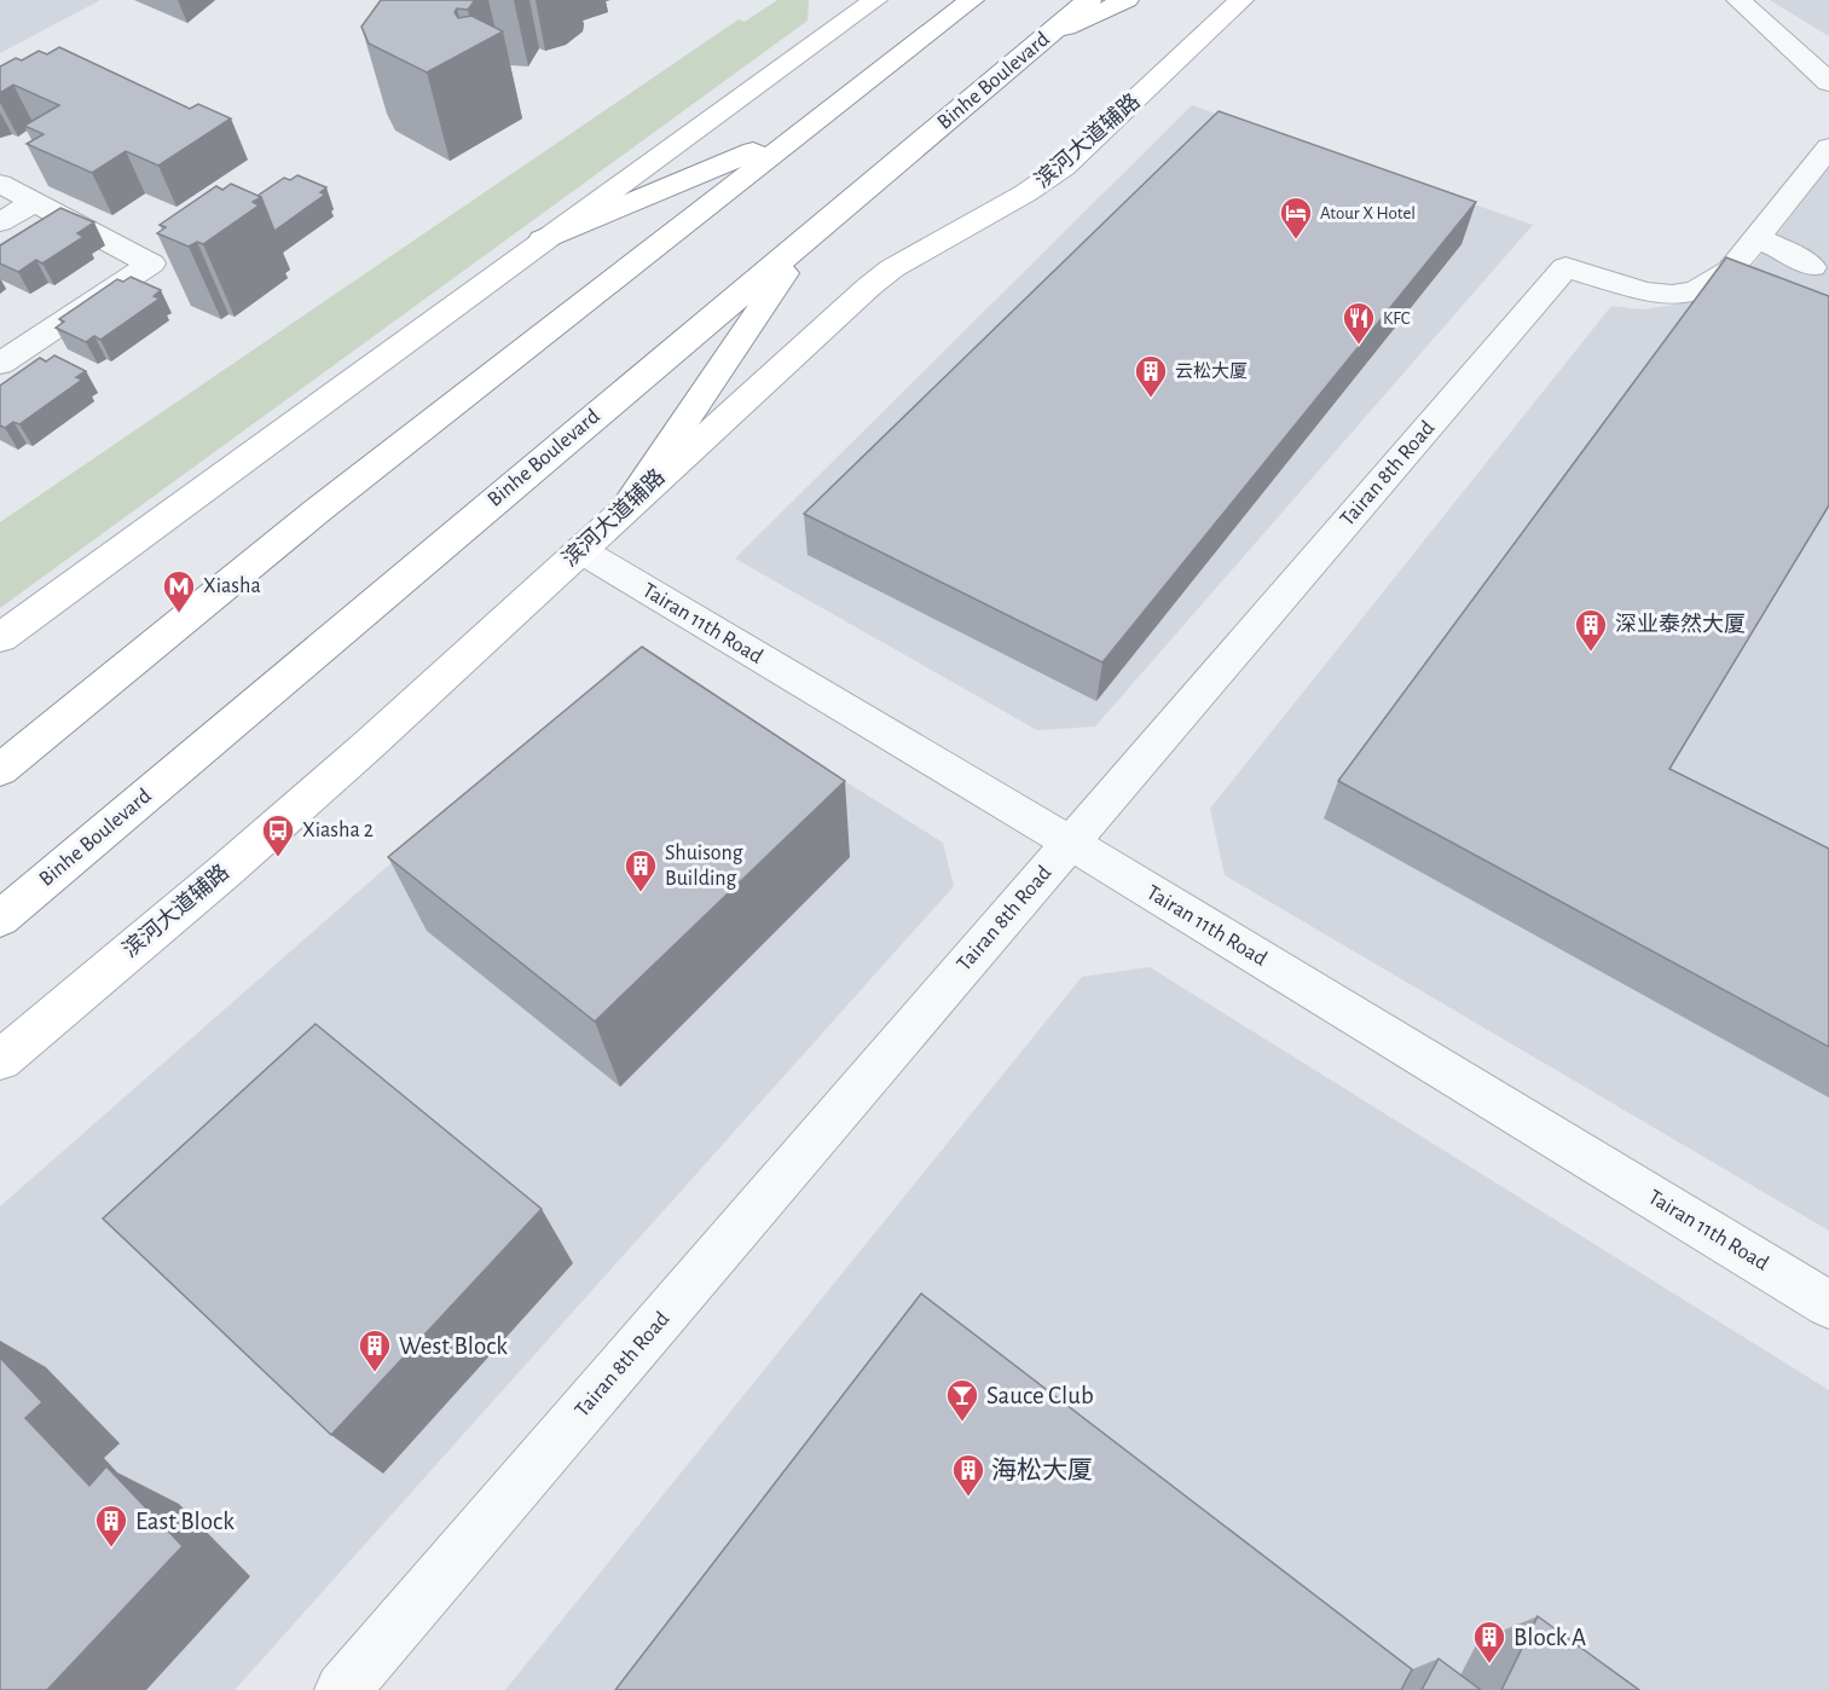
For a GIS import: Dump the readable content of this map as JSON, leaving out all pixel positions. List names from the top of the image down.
{
  "streets": {
    "main road": ["Binhe Boulevard", "滨河大道辅路"],
    "street": ["Tairan 8th Road", "Tairan 11th Road"]
  },
  "crossings": [
    ["滨河大道辅路", "Tairan 11th Road"],
    ["Tairan 8th Road", "Tairan 11th Road"]
  ],
  "places": {
    "hotel": ["Atour X Hotel"],
    "restaurant": ["KFC"],
    "building": [
      "云松大厦",
      "深业泰然大厦",
      "Shuisong Building",
      "West Block",
      "海松大厦",
      "East Block",
      "Block A"
    ],
    "metro station": ["Xiasha"],
    "bus stop": ["Xiasha 2"],
    "bar": ["Sauce Club"]
  }
}
